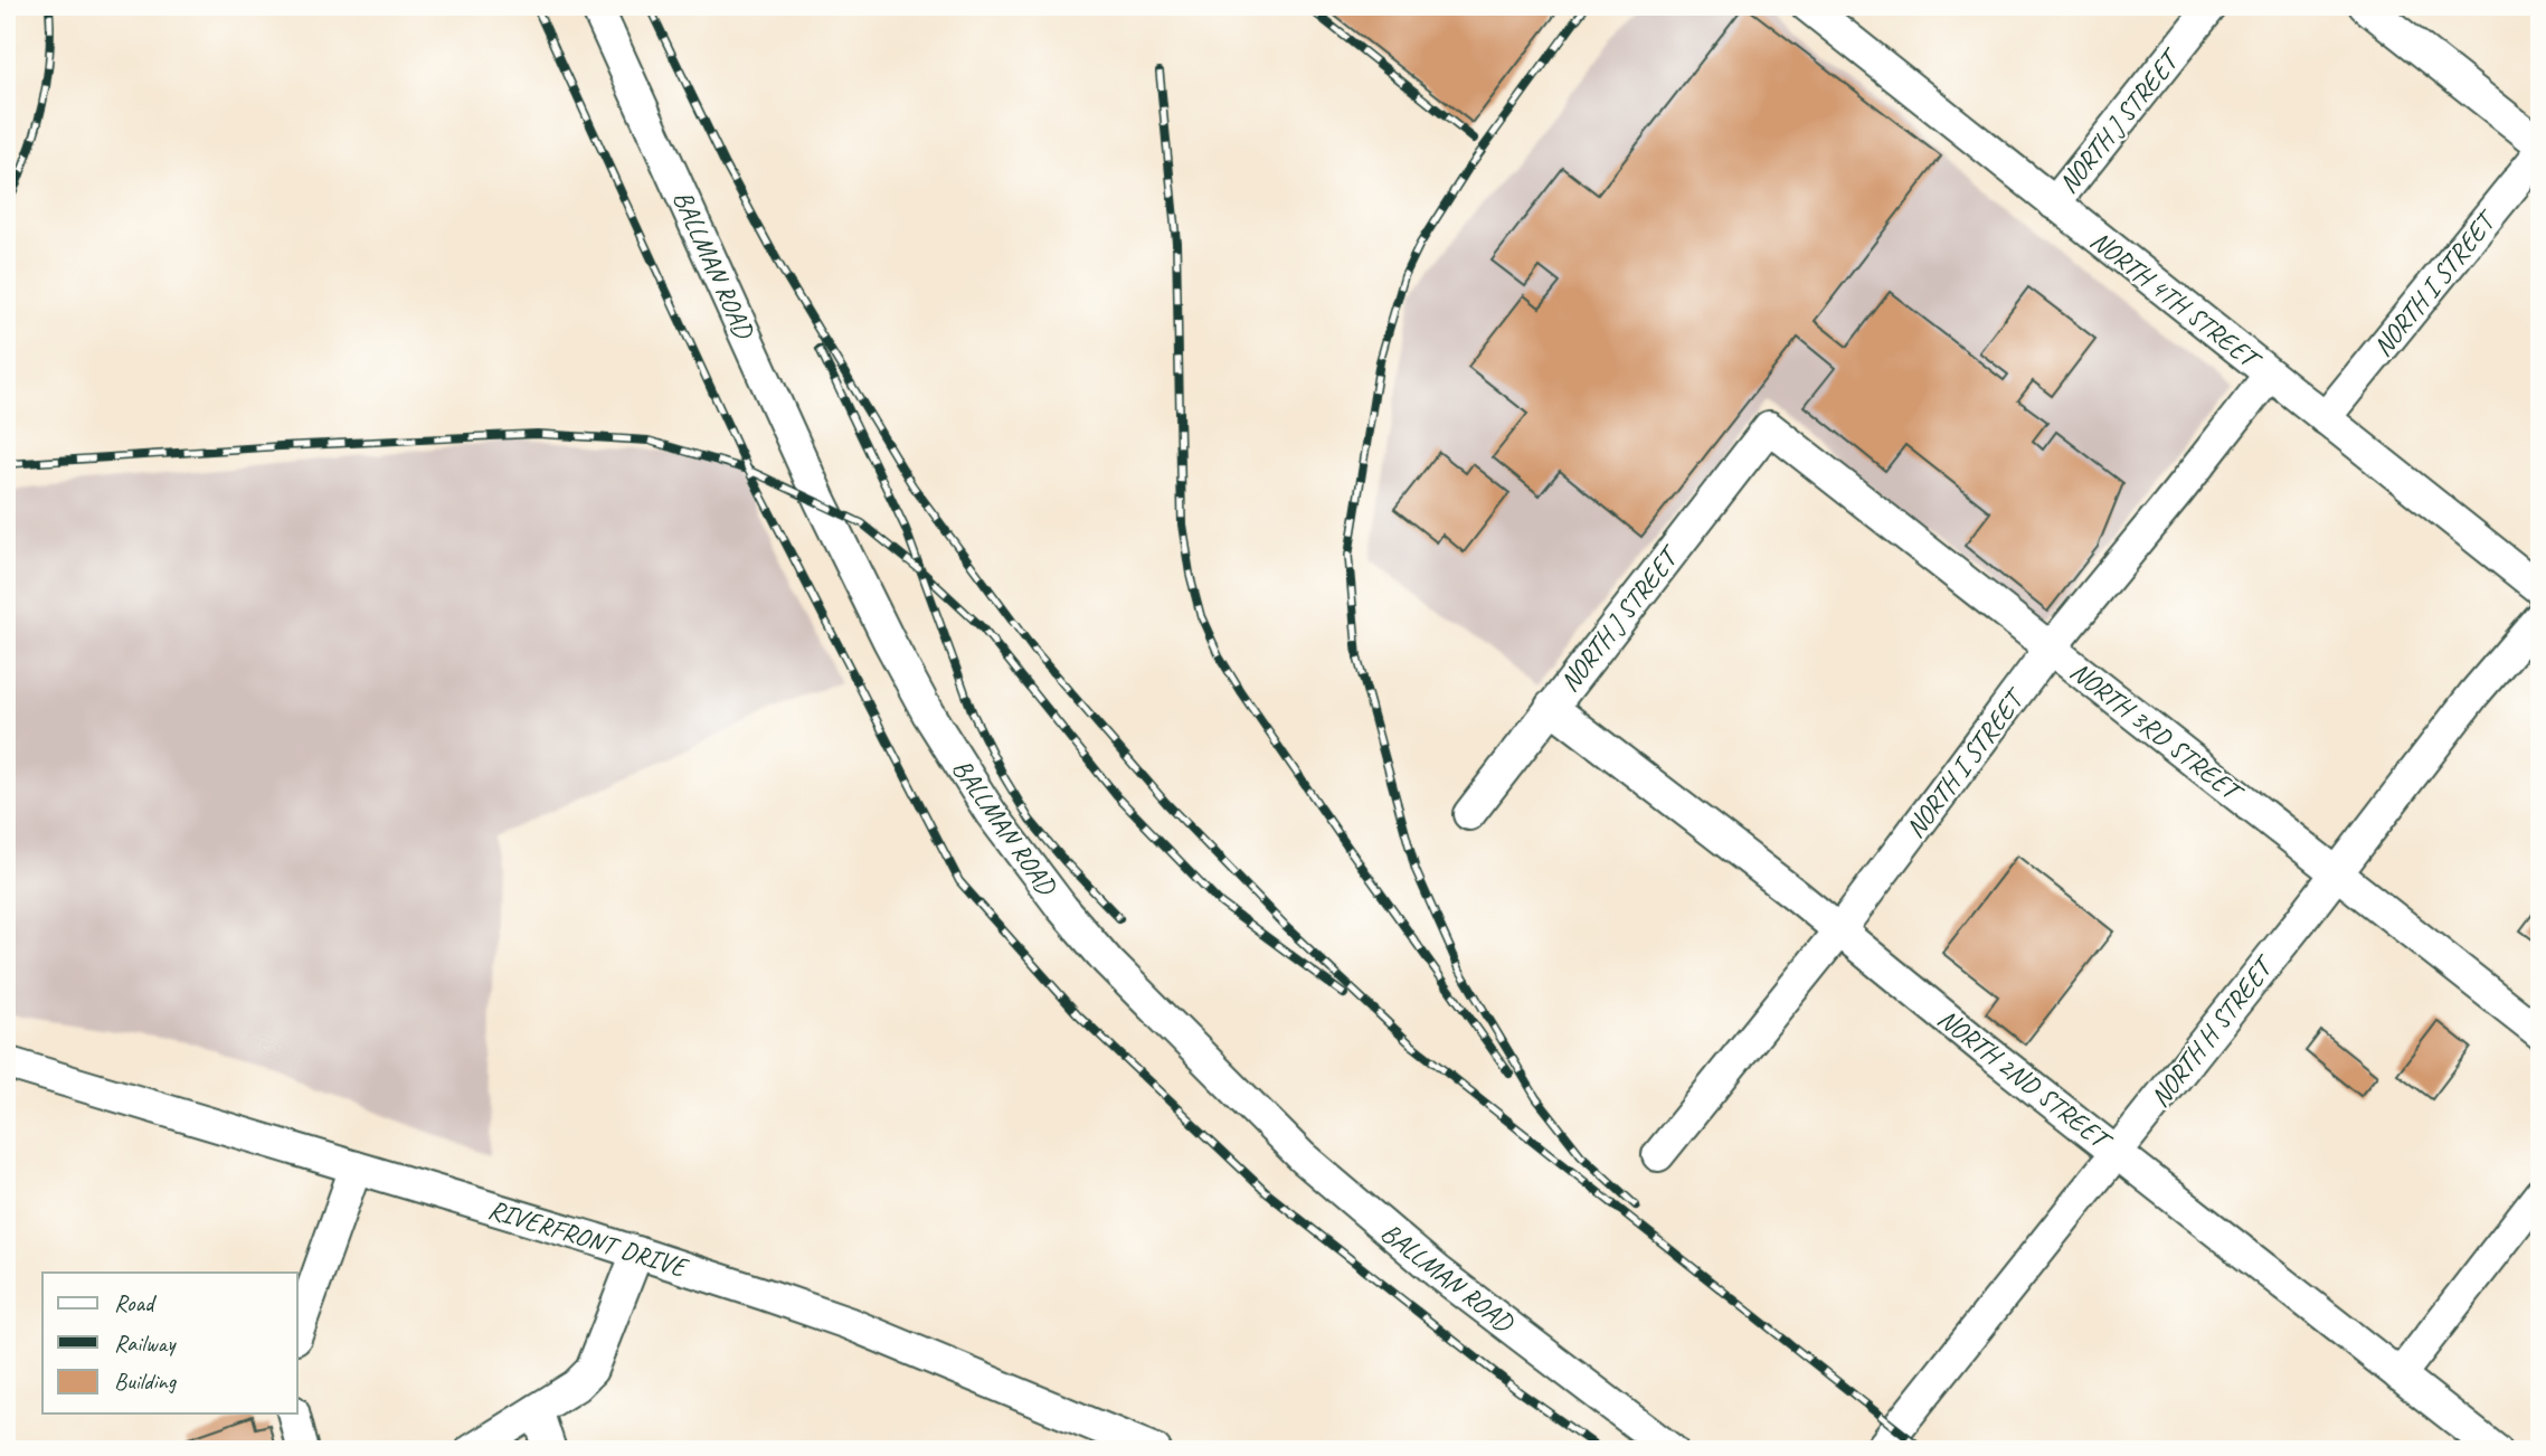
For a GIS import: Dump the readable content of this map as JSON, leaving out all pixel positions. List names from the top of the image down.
{
  "streets": {
    "street": [
      "NORTH J STREET",
      "BALLMAN ROAD",
      "NORTH I STREET",
      "NORTH 4TH STREET",
      "NORTH 3RD STREET",
      "NORTH H STREET",
      "NORTH 2ND STREET",
      "RIVERFRONT DRIVE"
    ]
  },
  "crossings": [
    ["NORTH J STREET", "NORTH 4TH STREET"],
    ["NORTH J STREET", "NORTH 3RD STREET"],
    ["NORTH J STREET", "NORTH 2ND STREET"],
    ["NORTH I STREET", "NORTH 4TH STREET"],
    ["NORTH I STREET", "NORTH 3RD STREET"],
    ["NORTH I STREET", "NORTH 2ND STREET"],
    ["NORTH 3RD STREET", "NORTH H STREET"],
    ["NORTH H STREET", "NORTH 2ND STREET"]
  ],
  "legend": ["Road", "Railway", "Building"]
}
